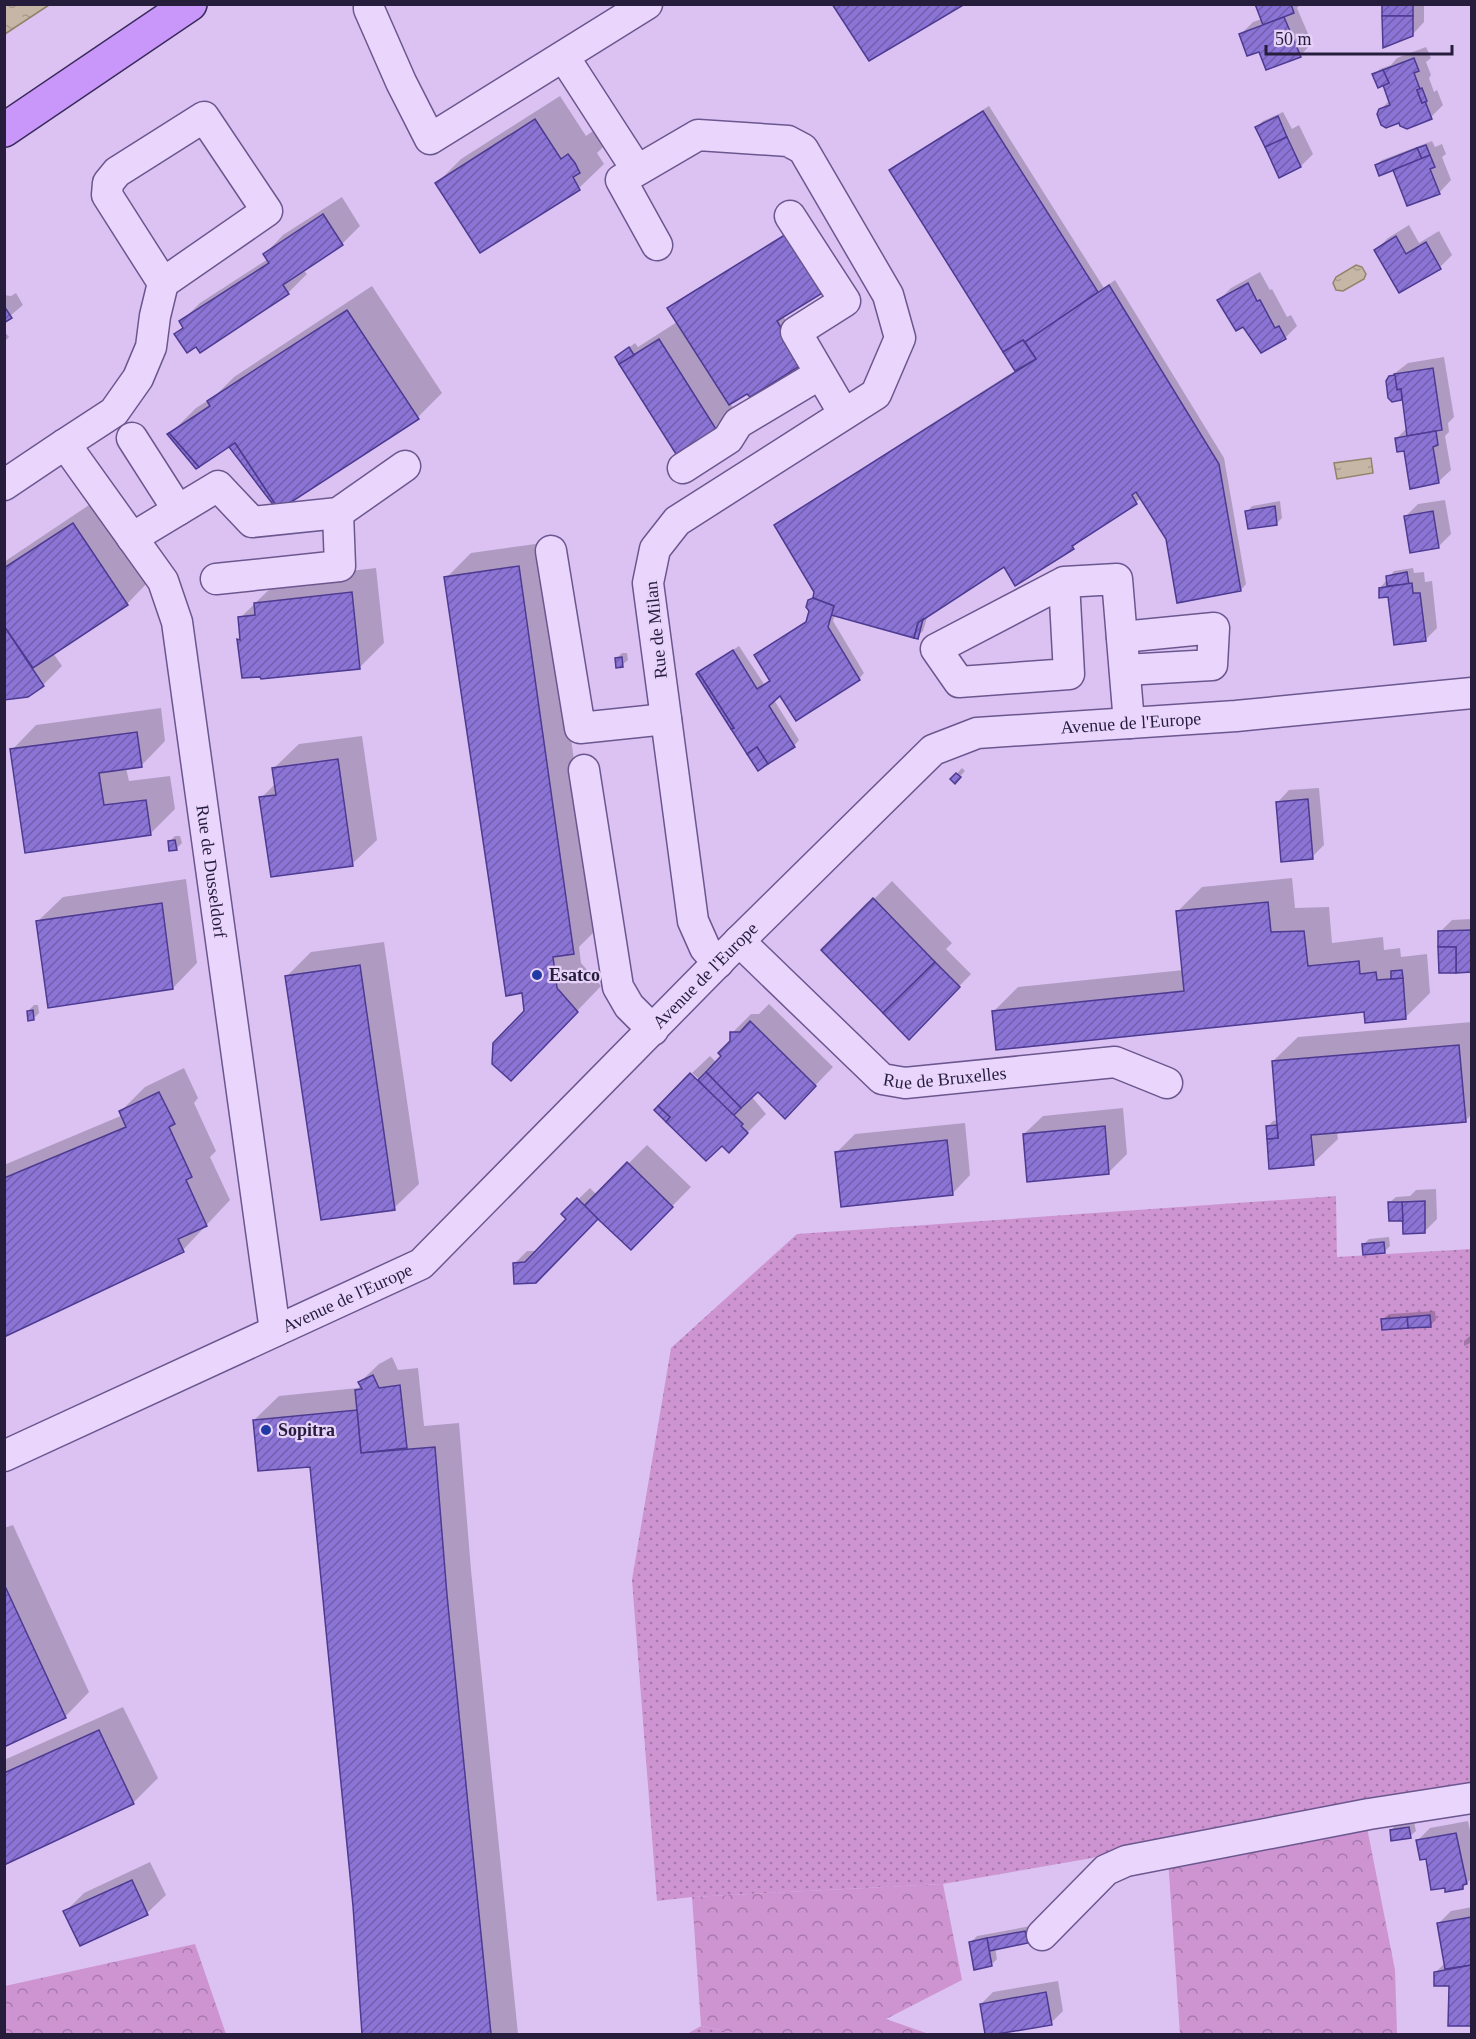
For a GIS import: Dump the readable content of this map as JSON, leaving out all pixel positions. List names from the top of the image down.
{
  "streets": {
    "street": [
      "Rue de Milan",
      "Avenue de l'Europe",
      "Rue de Dusseldorf",
      "Rue de Bruxelles"
    ]
  },
  "crossings": [
    ["Rue de Milan", "Avenue de l'Europe"],
    ["Avenue de l'Europe", "Rue de Dusseldorf"],
    ["Avenue de l'Europe", "Rue de Bruxelles"]
  ],
  "places": ["Esatco", "Sopitra"],
  "scale_bar": "50 m"
}
